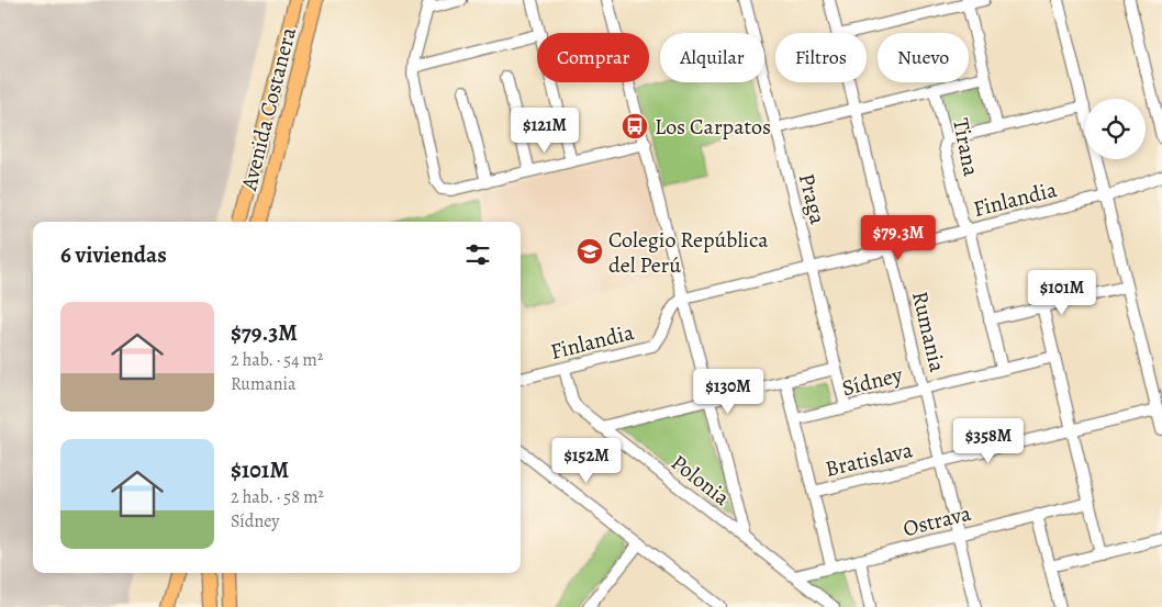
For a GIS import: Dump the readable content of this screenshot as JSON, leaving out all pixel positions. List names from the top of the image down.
{
  "streets": {
    "main road": ["Avenida Costanera"],
    "street": [
      "Tirana",
      "Praga",
      "Finlandia",
      "Rumania",
      "Sídney",
      "Bratislava",
      "Polonia",
      "Ostrava"
    ]
  },
  "crossings": [
    ["Tirana", "Finlandia"],
    ["Tirana", "Sídney"],
    ["Praga", "Finlandia"],
    ["Praga", "Sídney"],
    ["Finlandia", "Rumania"],
    ["Finlandia", "Polonia"],
    ["Rumania", "Sídney"],
    ["Rumania", "Bratislava"],
    ["Rumania", "Ostrava"],
    ["Sídney", "Polonia"],
    ["Polonia", "Ostrava"]
  ],
  "places": {
    "bus stop": ["Los Carpatos"],
    "school or university": ["Colegio República del Perú"]
  },
  "page": {
    "chip": [
      "Comprar",
      "Alquilar",
      "Filtros",
      "Nuevo"
    ],
    "price": [
      "$121M",
      "$79.3M",
      "$101M",
      "$130M",
      "$358M",
      "$152M"
    ],
    "heading": "6 viviendas",
    "list": [
      {
        "name": "$79.3M",
        "note": "2 hab. · 54 m² · Rumania"
      },
      {
        "name": "$101M",
        "note": "2 hab. · 58 m² · Sídney"
      }
    ]
  }
}
